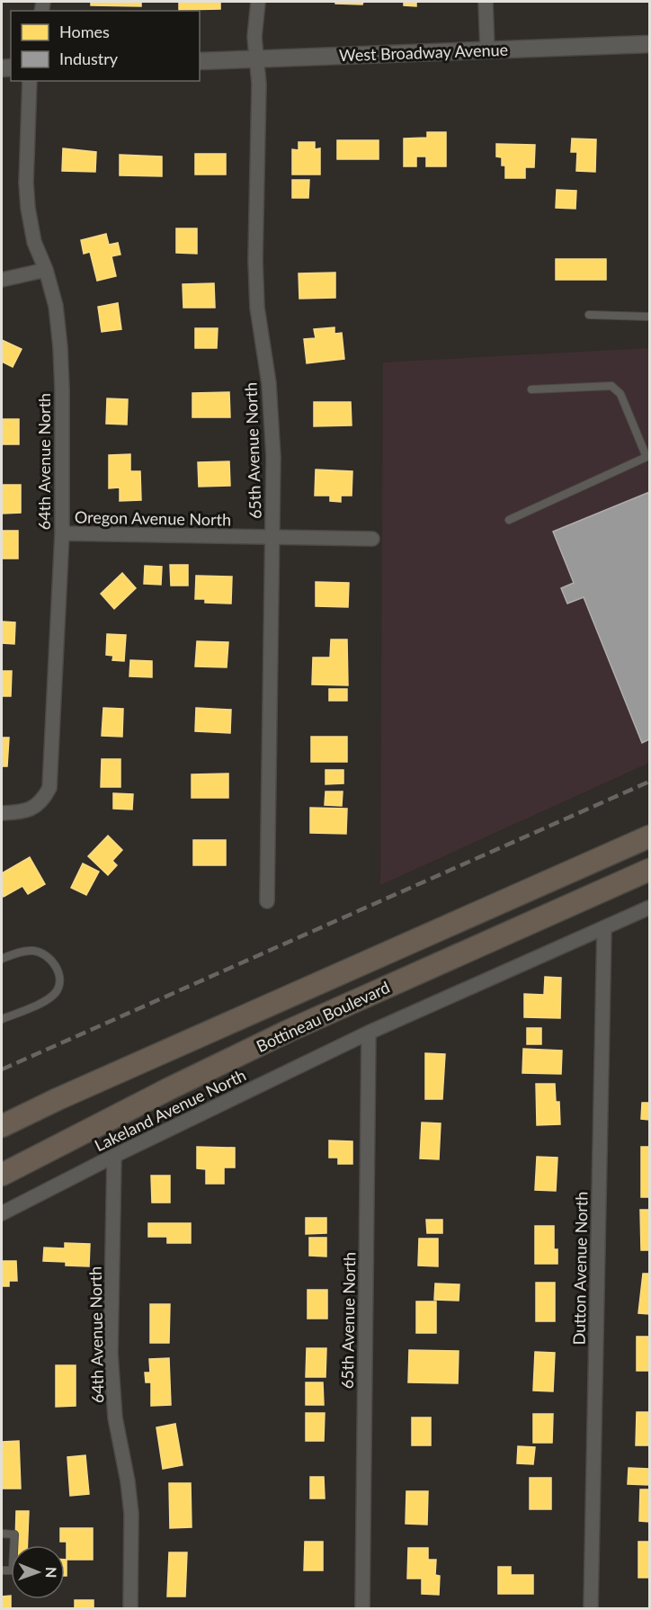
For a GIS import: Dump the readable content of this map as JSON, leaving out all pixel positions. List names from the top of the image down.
{
  "streets": {
    "highway": ["Bottineau Boulevard"],
    "street": [
      "West Broadway Avenue",
      "65th Avenue North",
      "64th Avenue North",
      "Oregon Avenue North",
      "Lakeland Avenue North",
      "Dutton Avenue North"
    ]
  },
  "crossings": [
    ["West Broadway Avenue", "65th Avenue North"],
    ["65th Avenue North", "Oregon Avenue North"],
    ["65th Avenue North", "Lakeland Avenue North"],
    ["64th Avenue North", "Oregon Avenue North"],
    ["64th Avenue North", "Lakeland Avenue North"],
    ["Lakeland Avenue North", "Dutton Avenue North"]
  ],
  "legend": ["Homes", "Industry"],
  "north": "right"
}
